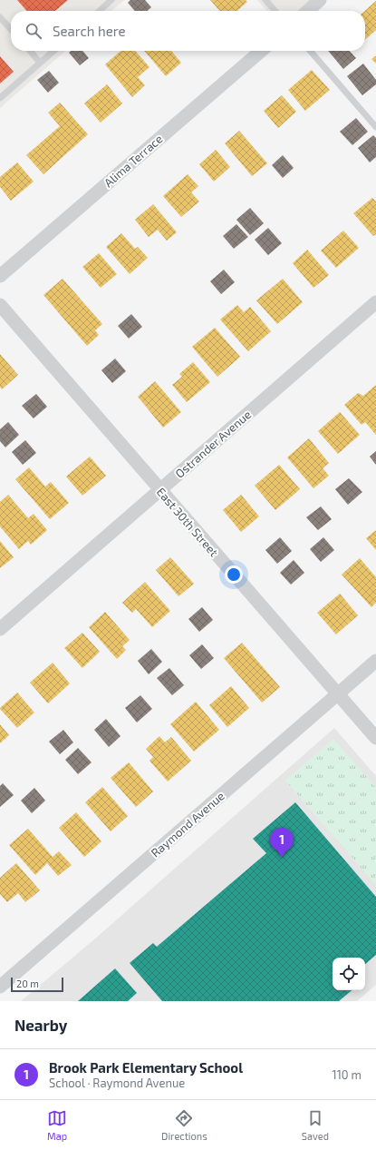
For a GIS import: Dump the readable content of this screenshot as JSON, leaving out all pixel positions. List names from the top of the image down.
{
  "streets": {
    "street": [
      "Alima Terrace",
      "Ostrander Avenue",
      "East 30th Street",
      "Raymond Avenue"
    ]
  },
  "crossings": [
    ["Ostrander Avenue", "East 30th Street"],
    ["East 30th Street", "Raymond Avenue"]
  ],
  "scale_bar": "20 m",
  "page": {
    "search": "Search here",
    "pins": "1",
    "scale": "20 m",
    "heading": "Nearby",
    "list": [
      {
        "mark": "1",
        "name": "Brook Park Elementary School",
        "note": "School · Raymond Avenue",
        "value": "110 m"
      }
    ],
    "nav": ["Map", "Directions", "Saved"]
  }
}
